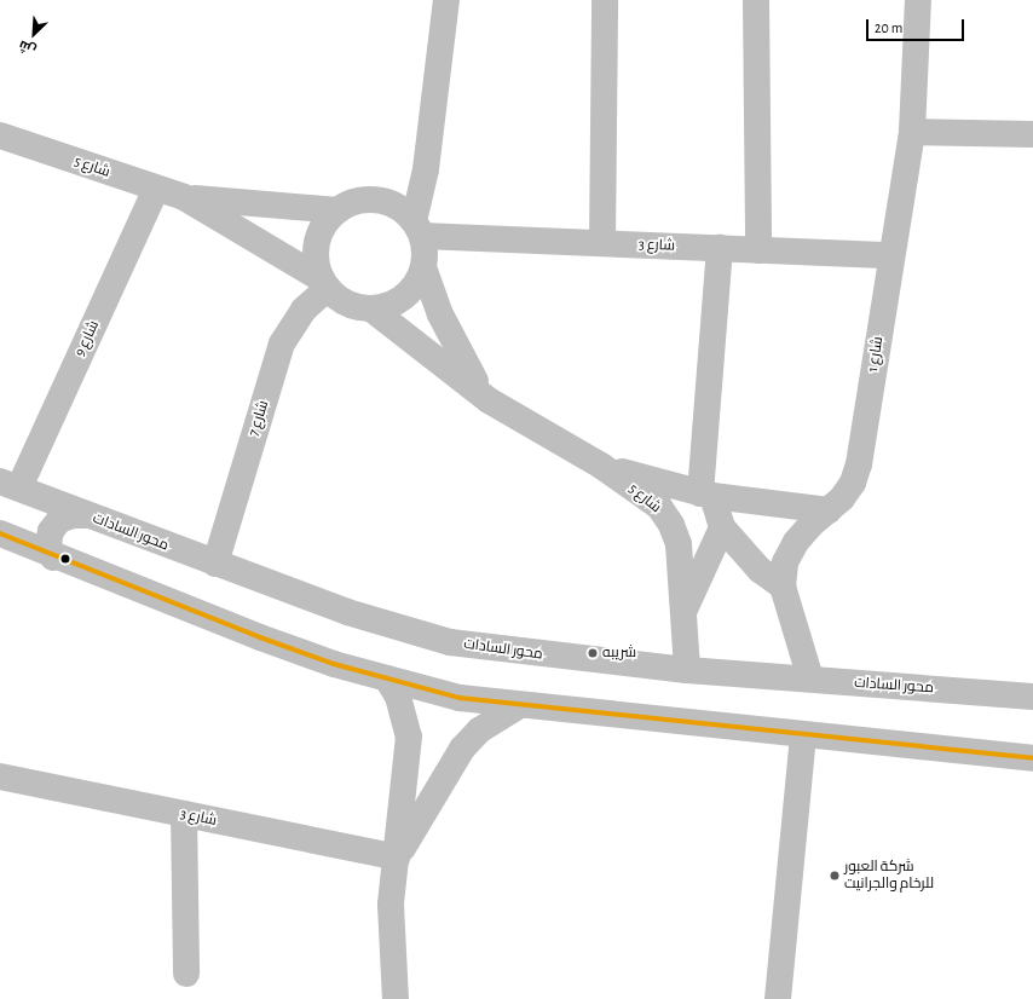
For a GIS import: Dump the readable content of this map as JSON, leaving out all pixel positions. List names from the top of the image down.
{
  "streets": {
    "street": [
      "شارع 5",
      "شارع 3",
      "شارع 9",
      "شارع 1",
      "شارع 7",
      "محور السادات"
    ]
  },
  "crossings": [
    ["شارع 5", "شارع 3"],
    ["شارع 5", "شارع 9"],
    ["شارع 5", "شارع 7"],
    ["شارع 5", "محور السادات"],
    ["شارع 3", "شارع 1"],
    ["شارع 3", "شارع 7"],
    ["شارع 9", "محور السادات"],
    ["شارع 1", "محور السادات"],
    ["شارع 7", "محور السادات"]
  ],
  "places": ["شريبه", "شركة العبور للرخام والجرانيت"],
  "scale_bar": "20 m",
  "north": "bottom left"
}
